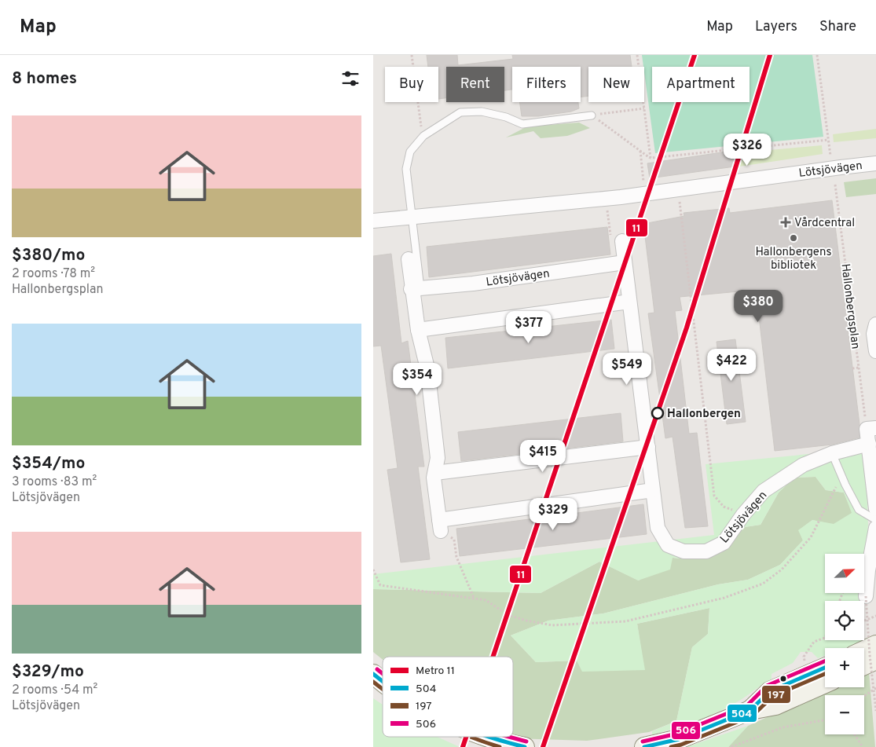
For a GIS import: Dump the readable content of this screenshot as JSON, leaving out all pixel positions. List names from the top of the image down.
{
  "streets": {
    "street": ["Lötsjövägen", "Hallonbergsplan"]
  },
  "places": {
    "health": ["Vårdcentral"],
    "other": ["Hallonbergens bibliotek", "Hallonbergen"]
  },
  "lines": [
    "metro line 11",
    "transit line 506",
    "transit line 504",
    "transit line 197"
  ],
  "legend": [
    "Metro 11",
    "504",
    "197",
    "506"
  ],
  "north": "top right",
  "page": {
    "header": "Map",
    "nav": ["Map", "Layers", "Share"],
    "heading": "8 homes",
    "chip": [
      "Buy",
      "Rent",
      "Filters",
      "New",
      "Apartment"
    ],
    "list": [
      {
        "name": "$380/mo",
        "note": "2 rooms · 78 m² · Hallonbergsplan"
      },
      {
        "name": "$354/mo",
        "note": "3 rooms · 83 m² · Lötsjövägen"
      },
      {
        "name": "$329/mo",
        "note": "2 rooms · 54 m² · Lötsjövägen"
      }
    ],
    "price": [
      "$326",
      "$380",
      "$377",
      "$422",
      "$549",
      "$354",
      "$415",
      "$329"
    ],
    "map_buttons": ["+", "−"]
  }
}
